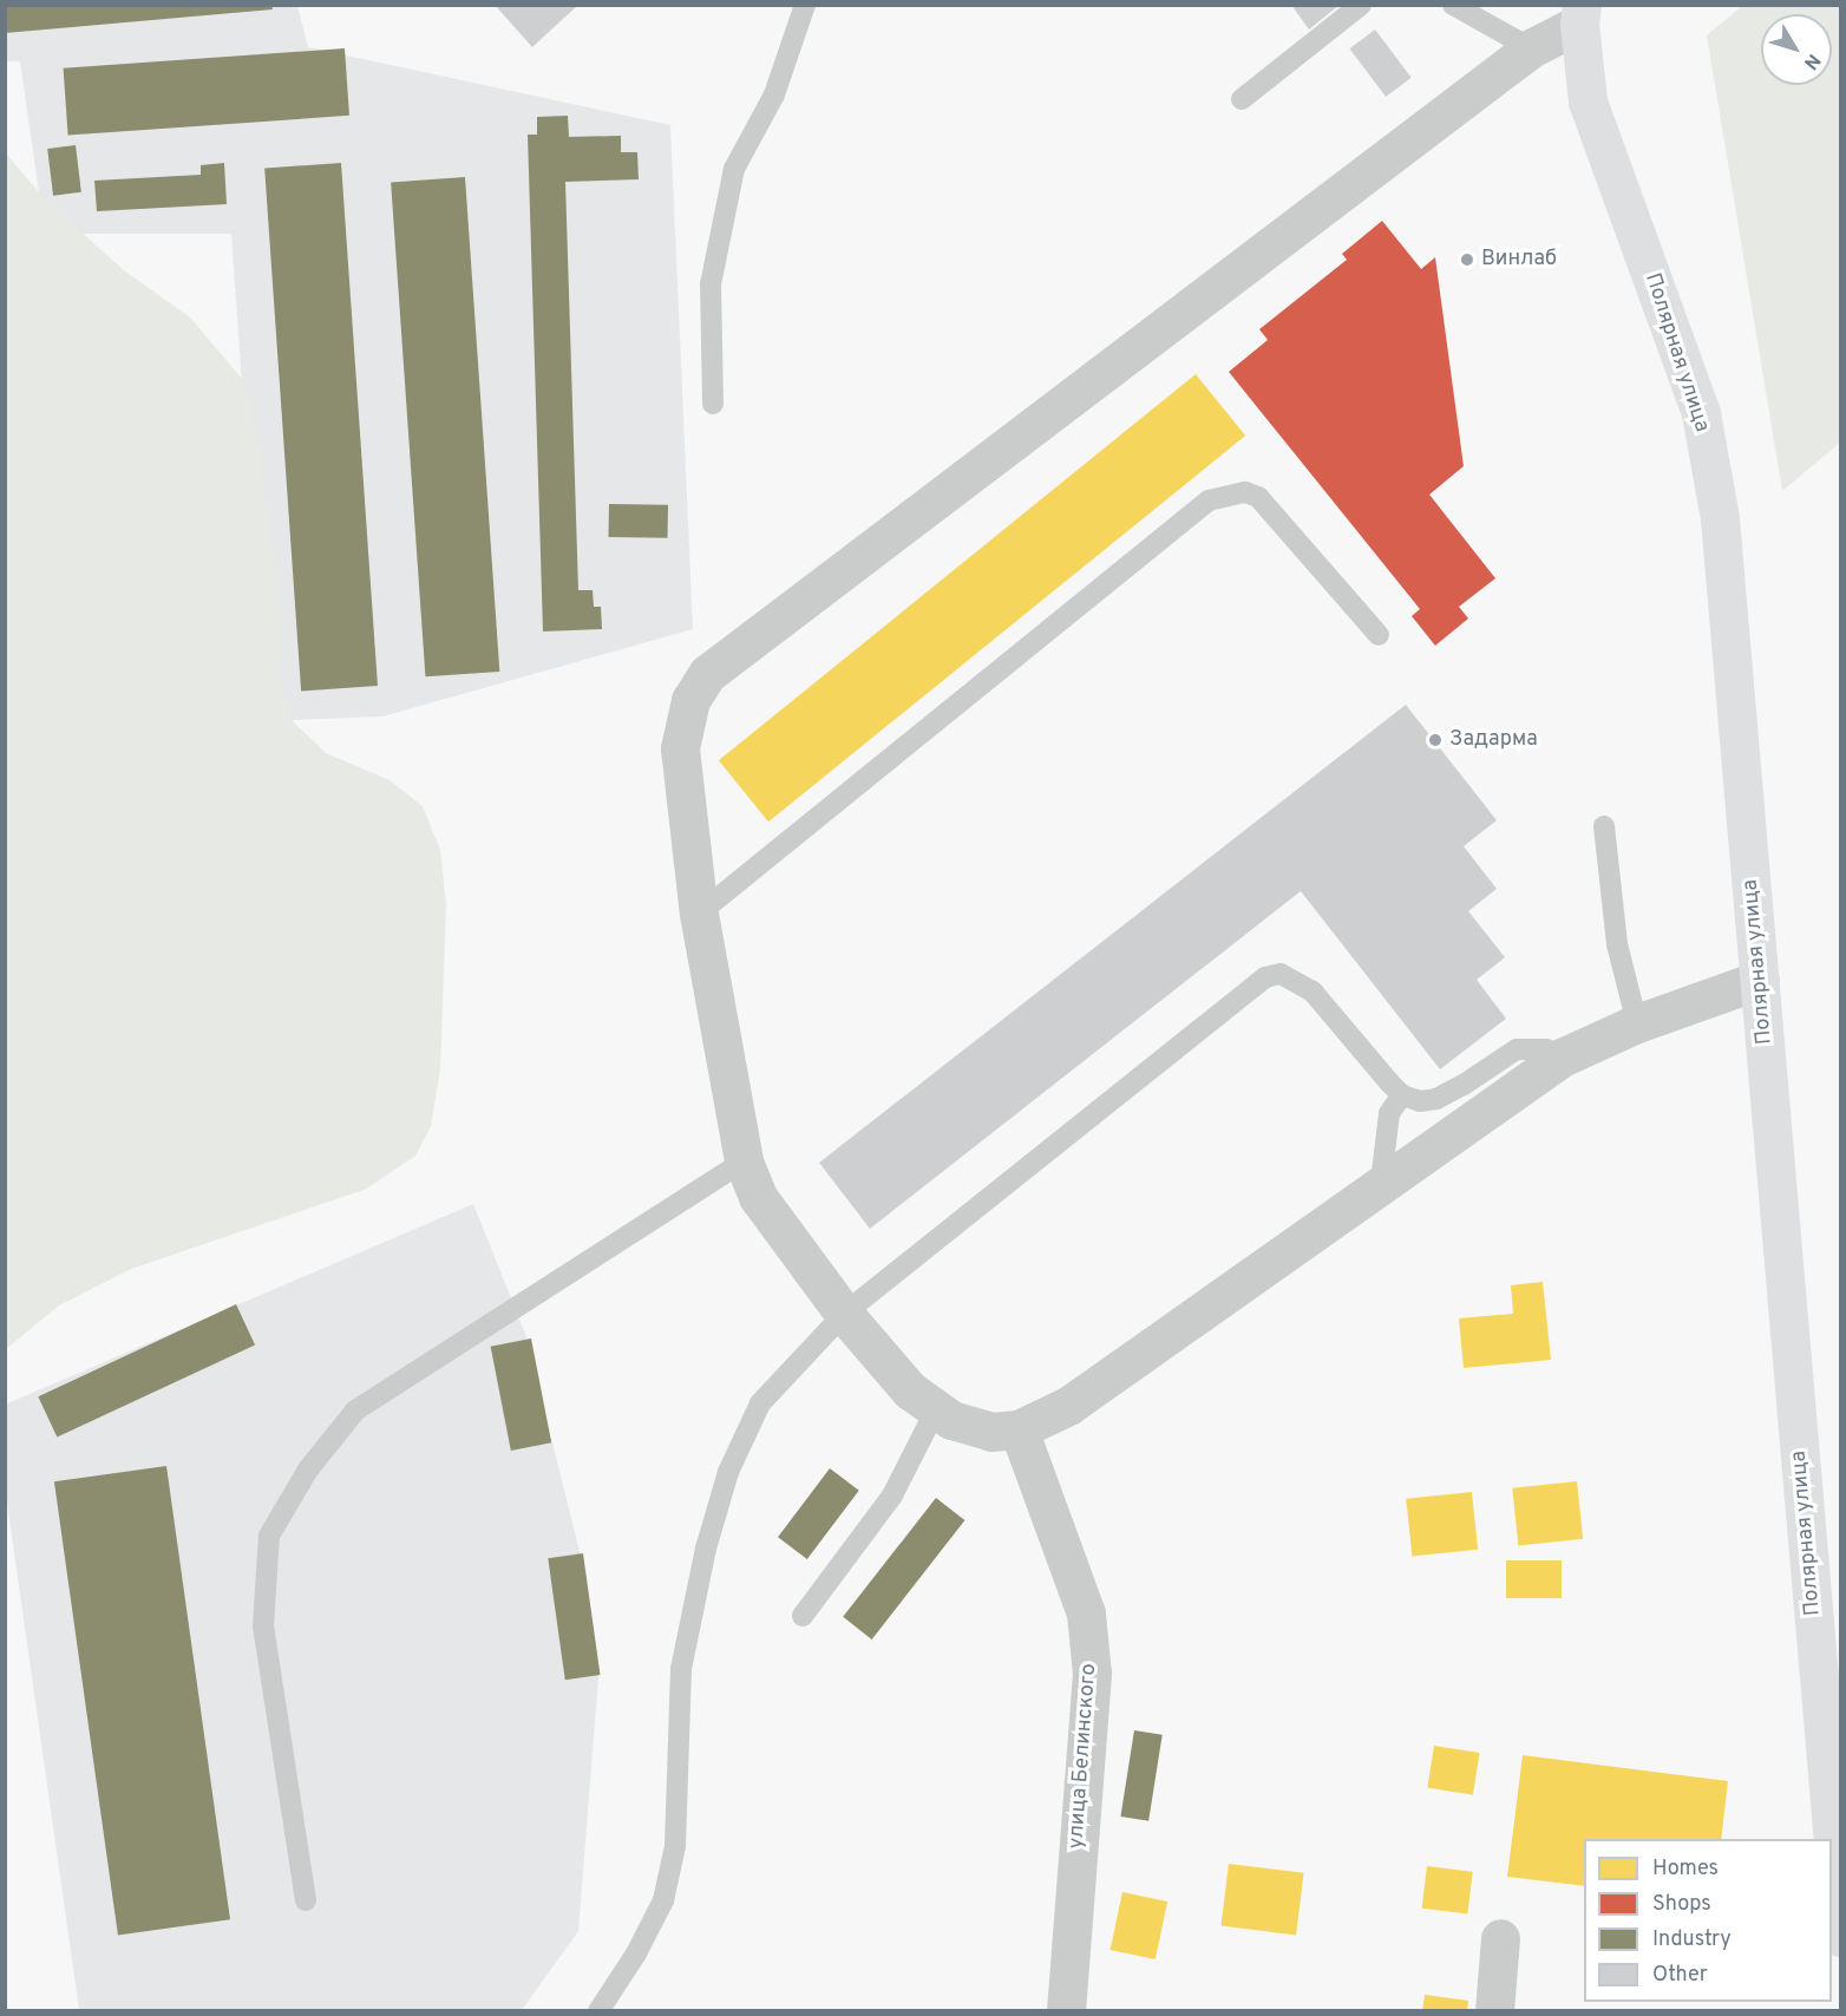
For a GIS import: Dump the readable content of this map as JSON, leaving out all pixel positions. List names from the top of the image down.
{
  "streets": {
    "street": ["Полярная улица", "улица Белинского"]
  },
  "places": ["Винлаб", "Задарма"],
  "legend": [
    "Homes",
    "Shops",
    "Industry",
    "Other"
  ],
  "north": "bottom right"
}
